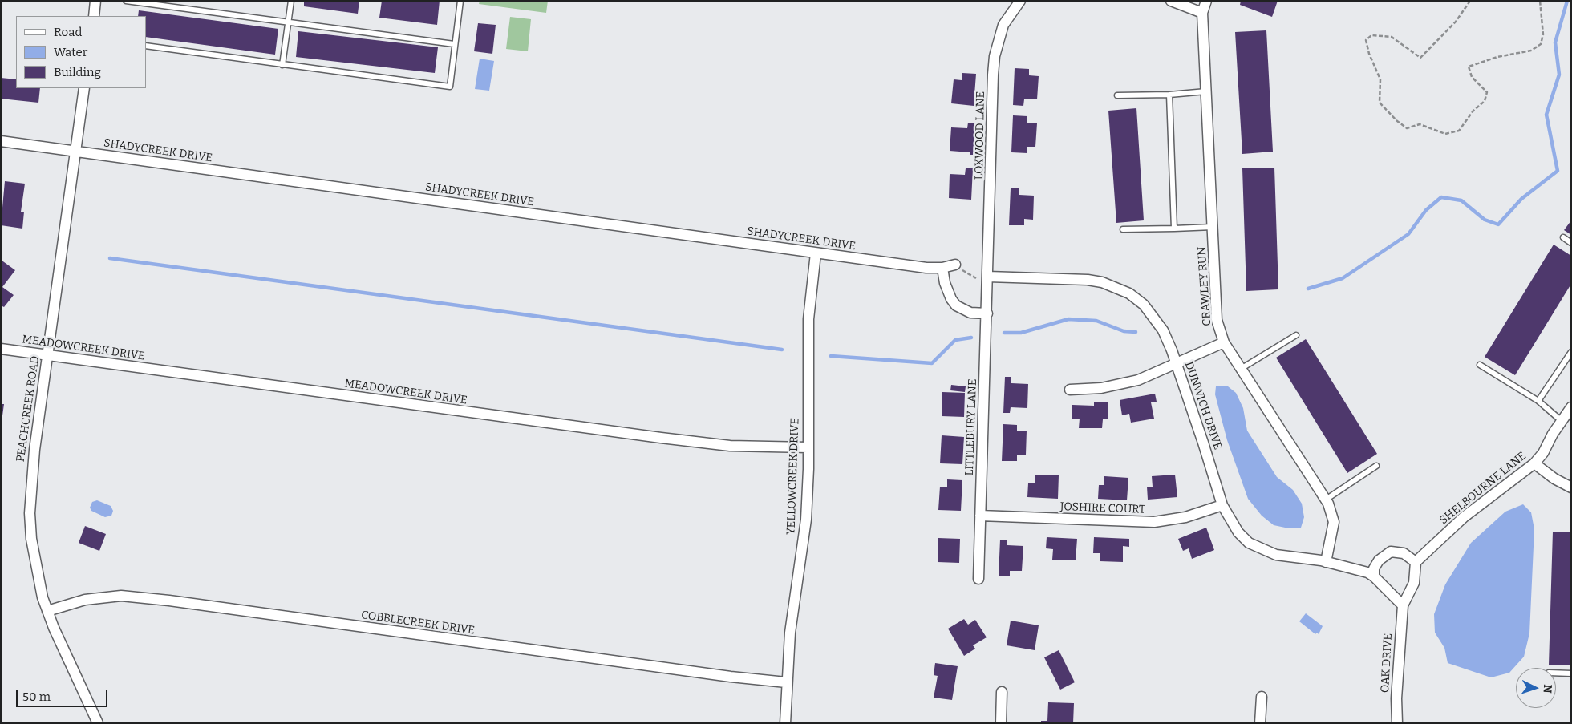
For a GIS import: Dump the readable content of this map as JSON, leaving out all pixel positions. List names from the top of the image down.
{
  "streets": {
    "street": [
      "LOXWOOD LANE",
      "SHADYCREEK DRIVE",
      "CRAWLEY RUN",
      "MEADOWCREEK DRIVE",
      "DUNWICH DRIVE",
      "PEACHCREEK ROAD",
      "LITTLEBURY LANE",
      "YELLOWCREEK DRIVE",
      "SHELBOURNE LANE",
      "JOSHIRE COURT",
      "COBBLECREEK DRIVE",
      "OAK DRIVE"
    ]
  },
  "crossings": [
    ["LOXWOOD LANE", "DUNWICH DRIVE"],
    ["LOXWOOD LANE", "LITTLEBURY LANE"],
    ["SHADYCREEK DRIVE", "PEACHCREEK ROAD"],
    ["SHADYCREEK DRIVE", "YELLOWCREEK DRIVE"],
    ["CRAWLEY RUN", "DUNWICH DRIVE"],
    ["MEADOWCREEK DRIVE", "PEACHCREEK ROAD"],
    ["MEADOWCREEK DRIVE", "YELLOWCREEK DRIVE"],
    ["DUNWICH DRIVE", "LITTLEBURY LANE"],
    ["DUNWICH DRIVE", "JOSHIRE COURT"],
    ["PEACHCREEK ROAD", "COBBLECREEK DRIVE"],
    ["LITTLEBURY LANE", "JOSHIRE COURT"],
    ["YELLOWCREEK DRIVE", "COBBLECREEK DRIVE"],
    ["SHELBOURNE LANE", "OAK DRIVE"]
  ],
  "legend": ["Road", "Water", "Building"],
  "scale_bar": "50 m",
  "north": "right"
}
